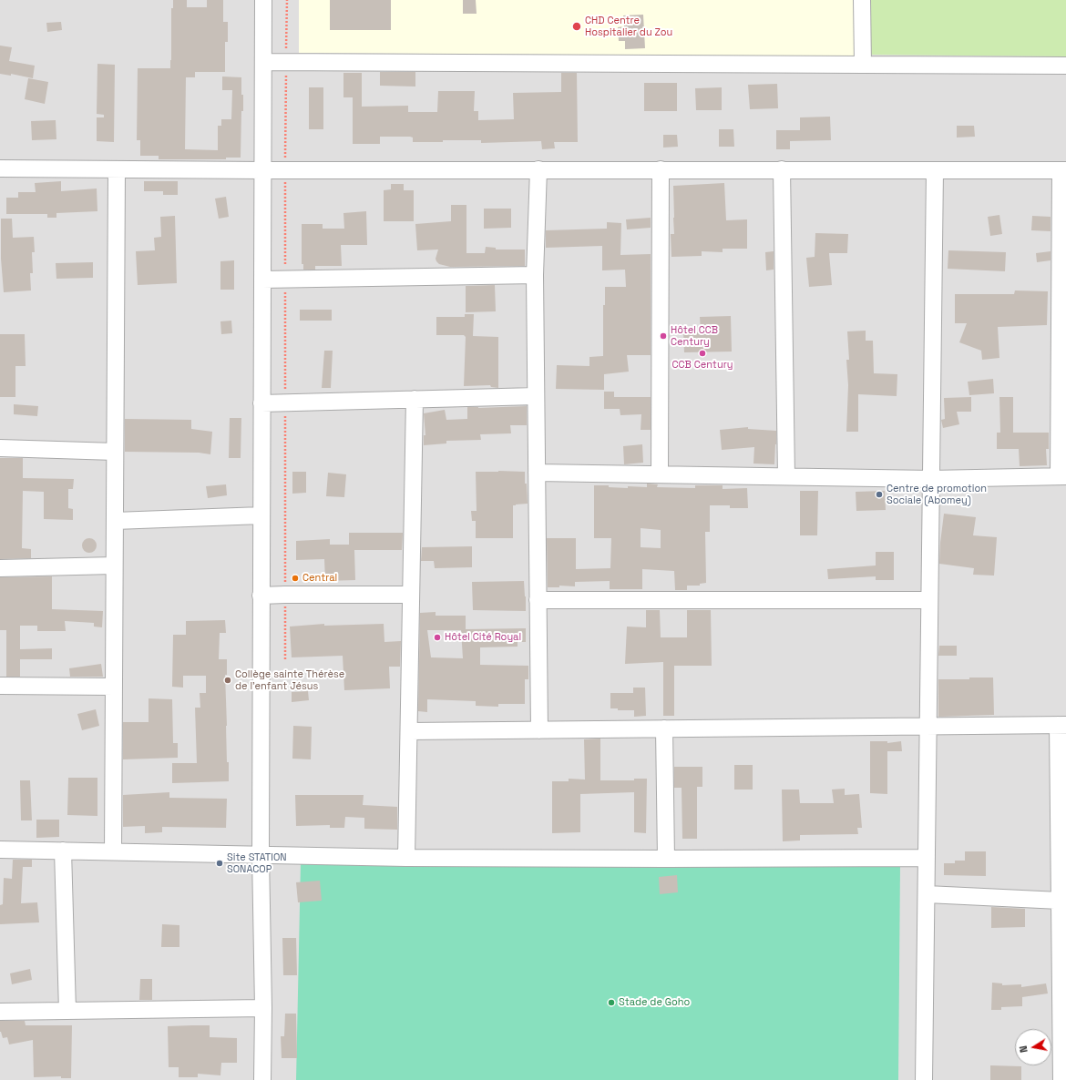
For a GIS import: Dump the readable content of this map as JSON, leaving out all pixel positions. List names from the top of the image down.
{
  "places": [
    "CHD Centre Hospitalier du Zou",
    "Hôtel CCB Century",
    "CCB Century",
    "Centre de promotion Sociale (Abomey)",
    "Central",
    "Hôtel Cité Royal",
    "Collège sainte Thérèse de l'enfant Jésus",
    "Site STATION SONACOP",
    "Stade de Goho"
  ],
  "north": "left"
}
